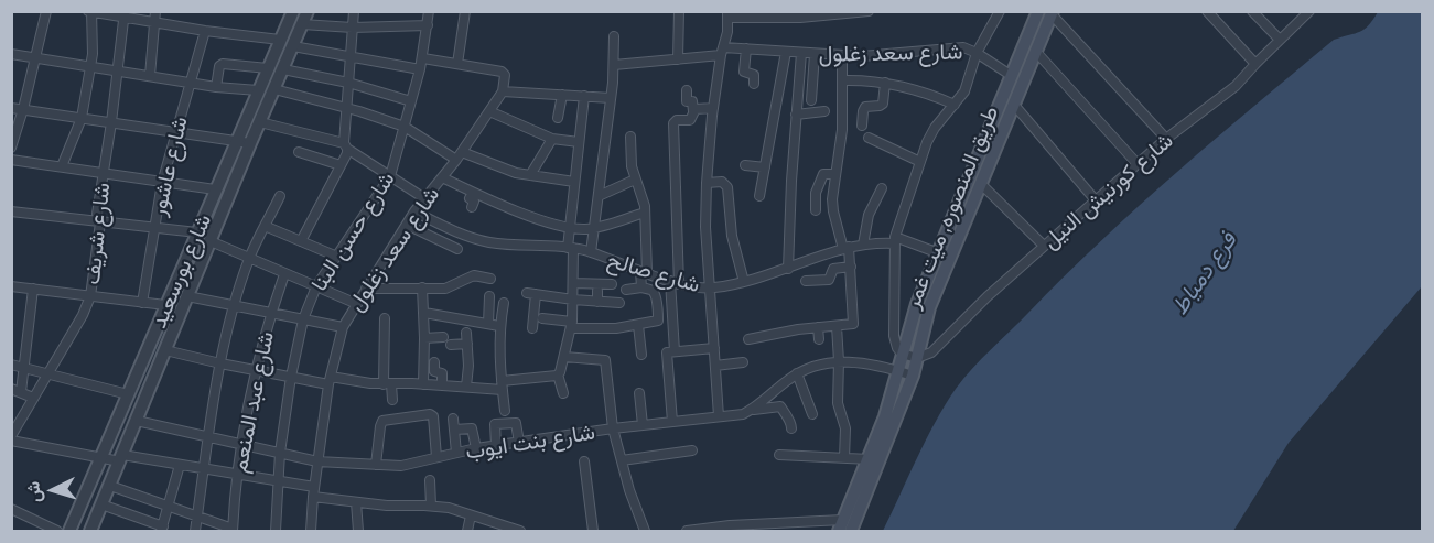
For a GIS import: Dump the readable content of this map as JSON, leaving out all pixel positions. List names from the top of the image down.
{
  "streets": {
    "main road": ["طريق المنصوره, ميت غمر"],
    "street": [
      "شارع سعد زغلول",
      "شارع عاشور",
      "شارع كورنيش النيل",
      "شارع حسن البنا",
      "شارع شريف",
      "شارع بورسعيد",
      "شارع صالح",
      "شارع عبد المنعم",
      "شارع بنت ايوب"
    ]
  },
  "crossings": [
    ["شارع سعد زغلول", "طريق المنصوره, ميت غمر"],
    ["شارع سعد زغلول", "شارع صالح"],
    ["شارع سعد زغلول", "شارع بنت ايوب"],
    ["شارع كورنيش النيل", "طريق المنصوره, ميت غمر"],
    ["طريق المنصوره, ميت غمر", "شارع صالح"],
    ["طريق المنصوره, ميت غمر", "شارع بنت ايوب"],
    ["شارع حسن البنا", "شارع بنت ايوب"],
    ["شارع بورسعيد", "شارع بنت ايوب"],
    ["شارع عبد المنعم", "شارع بنت ايوب"]
  ],
  "water": ["فرع دمياط"],
  "north": "left"
}
